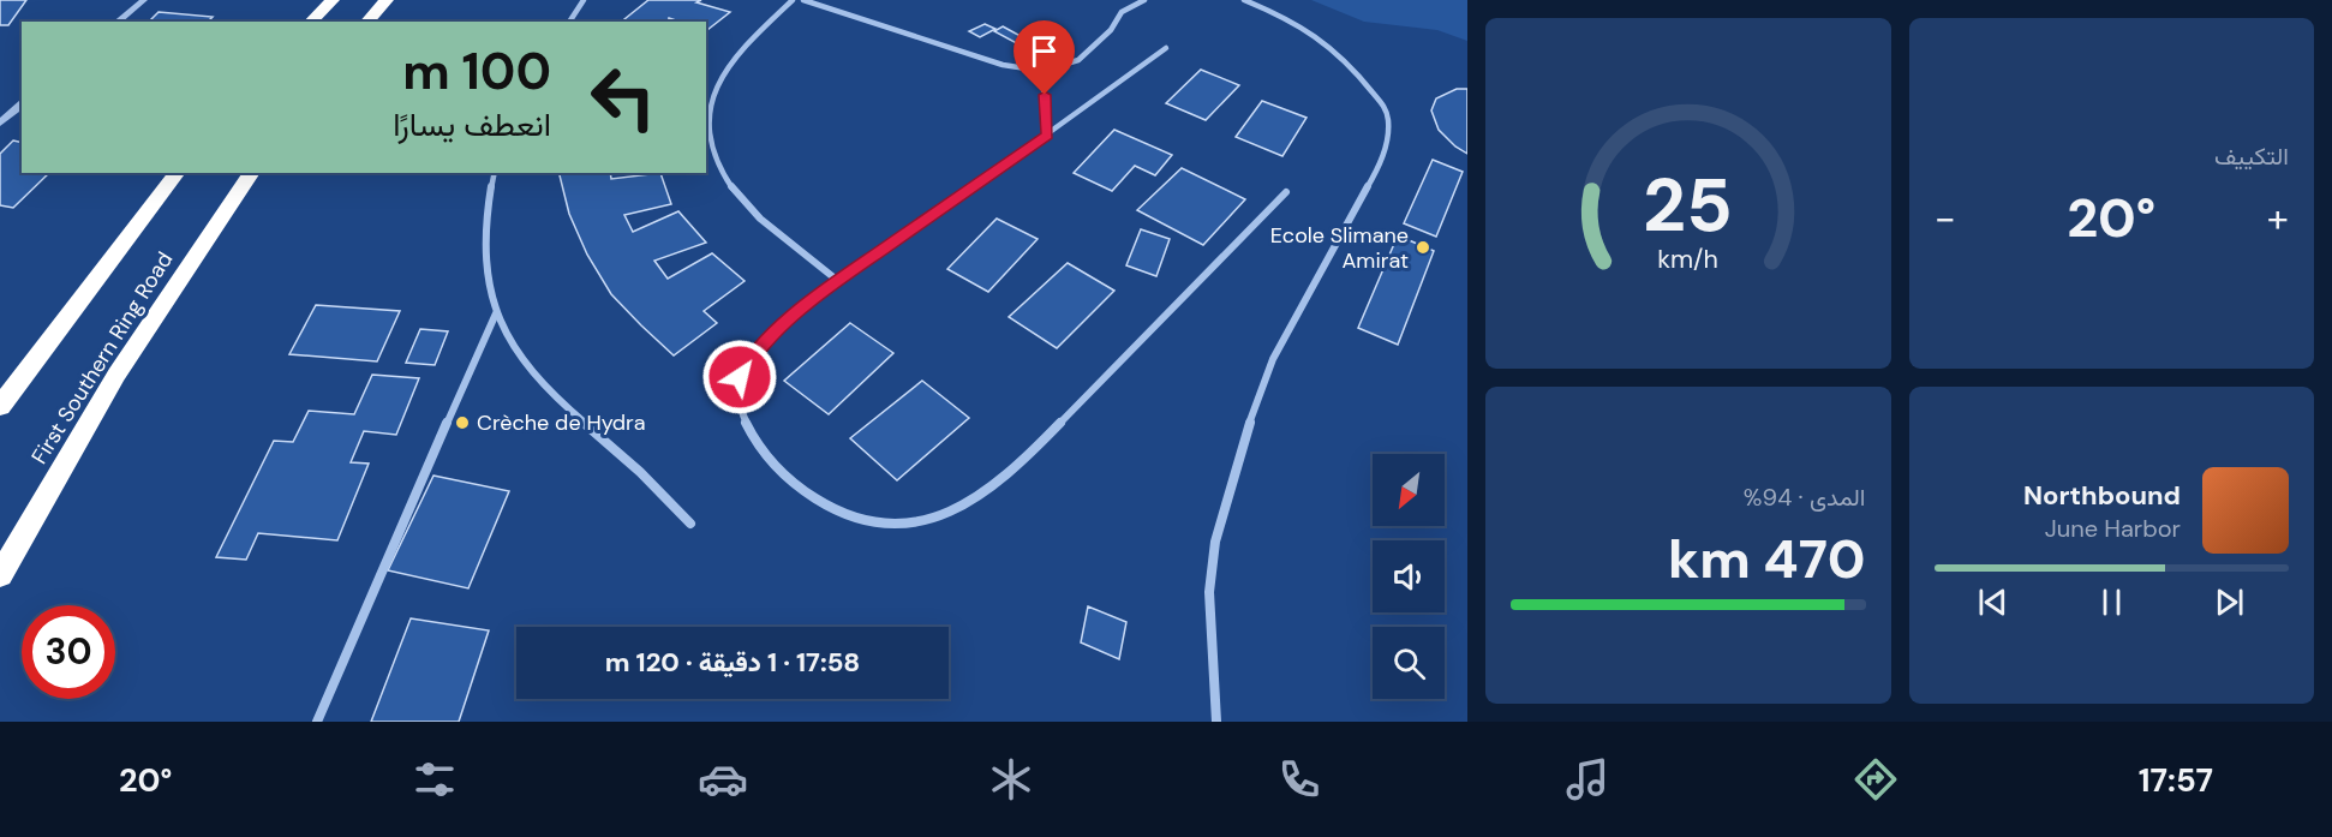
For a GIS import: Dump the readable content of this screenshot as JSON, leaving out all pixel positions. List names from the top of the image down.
{
  "streets": {
    "highway": ["First Southern Ring Road"]
  },
  "places": ["Ecole Slimane Amirat", "Crèche de Hydra"],
  "north": "bottom left",
  "page": {
    "tile": [
      "التكييف",
      ["المدى · 94%", "470 km"]
    ],
    "turn": ["100 m", "انعطف يسارًا"],
    "heat": ["−", "20°", "+"],
    "song": ["Northbound", "June Harbor"],
    "limit": "30",
    "trip": "17:58 · 1 دقيقة · 120 m",
    "tabs": ["17:57", "20°"],
    "gauge": ["25", "km/h"]
  }
}
